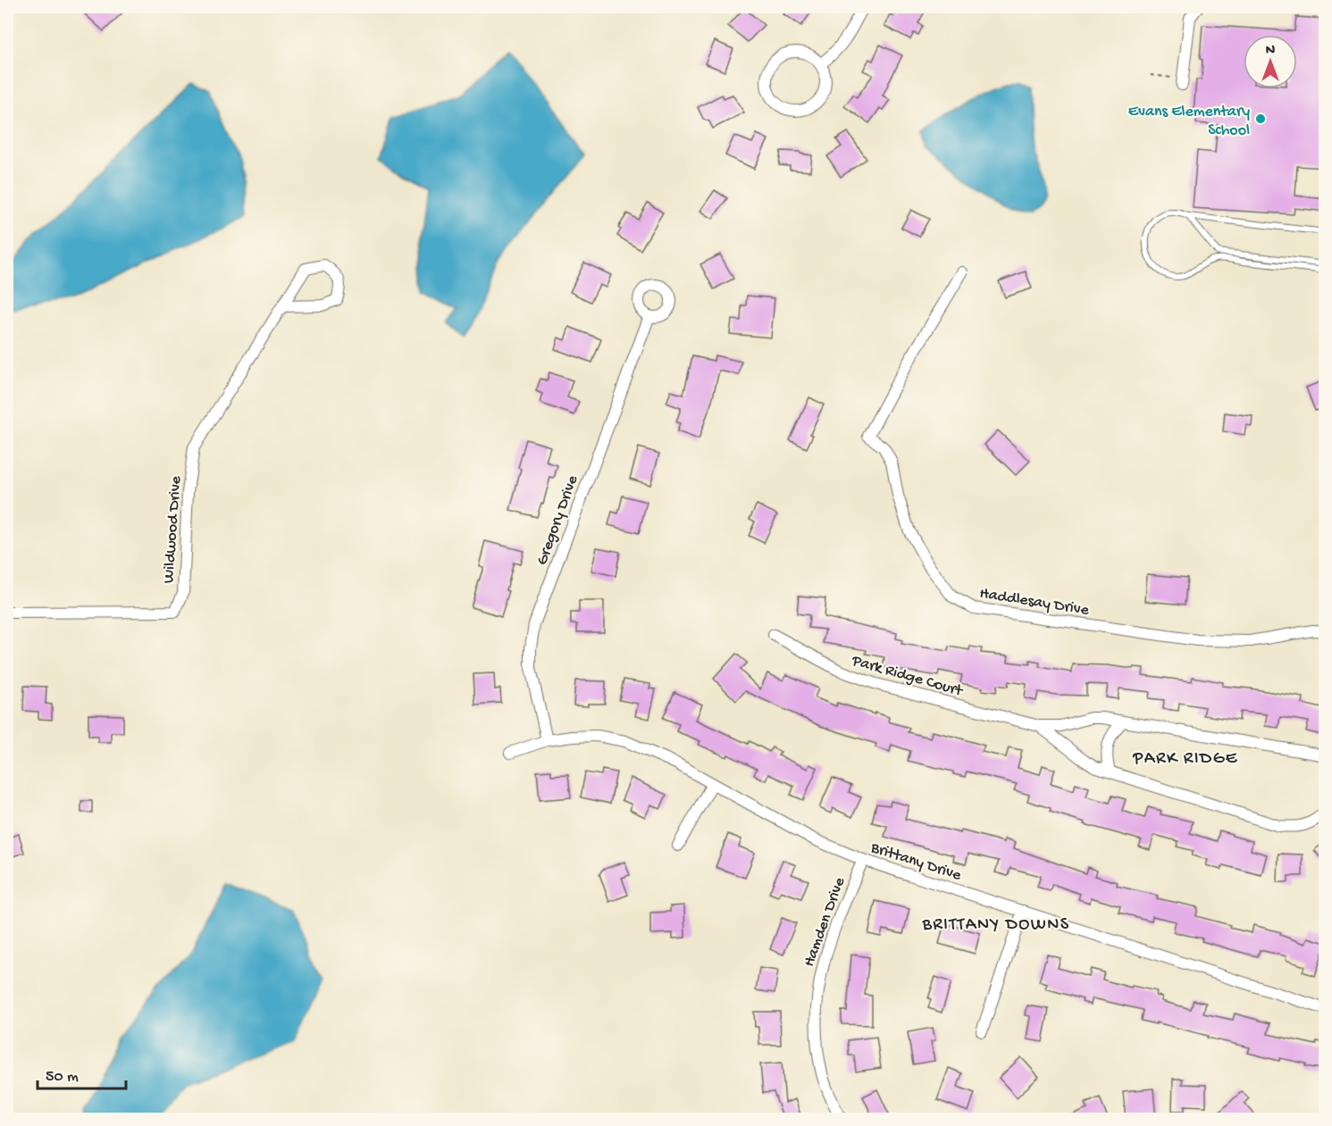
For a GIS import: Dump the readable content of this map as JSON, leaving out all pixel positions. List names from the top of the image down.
{
  "streets": {
    "street": [
      "Gregory Drive",
      "Wildwood Drive",
      "Haddlesay Drive",
      "Park Ridge Court",
      "Brittany Drive",
      "Hamden Drive"
    ]
  },
  "crossings": [
    ["Gregory Drive", "Brittany Drive"],
    ["Brittany Drive", "Hamden Drive"]
  ],
  "districts": ["PARK RIDGE", "BRITTANY DOWNS"],
  "places": ["Evans Elementary School"],
  "scale_bar": "50 m",
  "north": "top"
}
